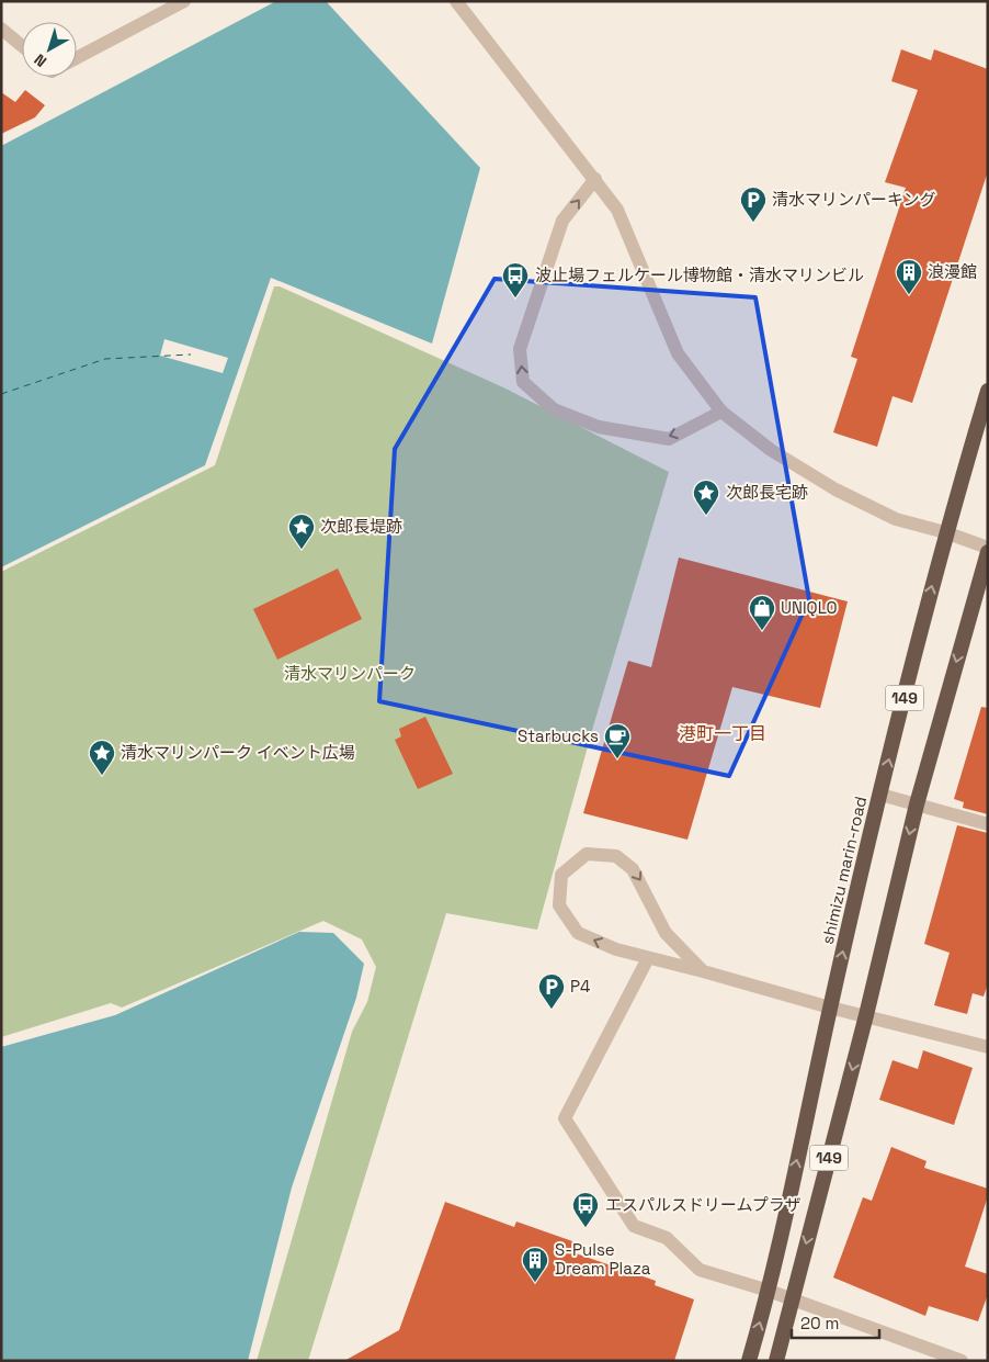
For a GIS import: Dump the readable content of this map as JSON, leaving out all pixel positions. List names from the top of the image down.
{
  "streets": {
    "highway": ["149", "shimizu marin-road"]
  },
  "districts": ["港町一丁目"],
  "parks": ["清水マリンパーク"],
  "places": {
    "parking": ["清水マリンパーキング", "P4"],
    "building": ["浪漫館", "S-Pulse Dream Plaza"],
    "bus stop": ["波止場フェルケール博物館・清水マリンビル", "エスパルスドリームプラザ"],
    "place": ["次郎長宅跡", "次郎長堤跡", "清水マリンパーク イベント広場"],
    "shop": ["UNIQLO"],
    "cafe": ["Starbucks"]
  },
  "scale_bar": "20 m",
  "north": "bottom left"
}
